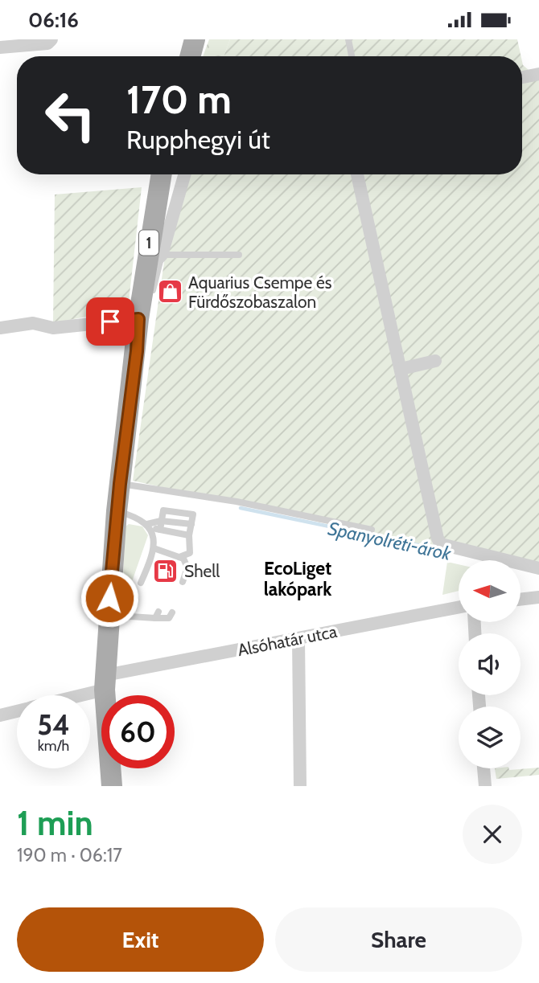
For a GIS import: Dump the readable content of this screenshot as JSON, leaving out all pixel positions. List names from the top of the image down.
{
  "streets": {
    "main road": ["1"],
    "street": ["Alsóhatár utca"]
  },
  "crossings": [
    ["1", "Alsóhatár utca"]
  ],
  "districts": ["EcoLiget lakópark"],
  "water": ["Spanyolréti-árok"],
  "places": {
    "shop": ["Aquarius Csempe és Fürdőszobaszalon"],
    "fuel station": ["Shell"]
  },
  "north": "left",
  "page": {
    "status": "06:16",
    "turn": ["170 m", "Rupphegyi út"],
    "speed": "54 km/h",
    "limit": "60",
    "heading": ["1 min", "190 m · 06:17"],
    "buttons": ["Exit", "Share"]
  }
}
